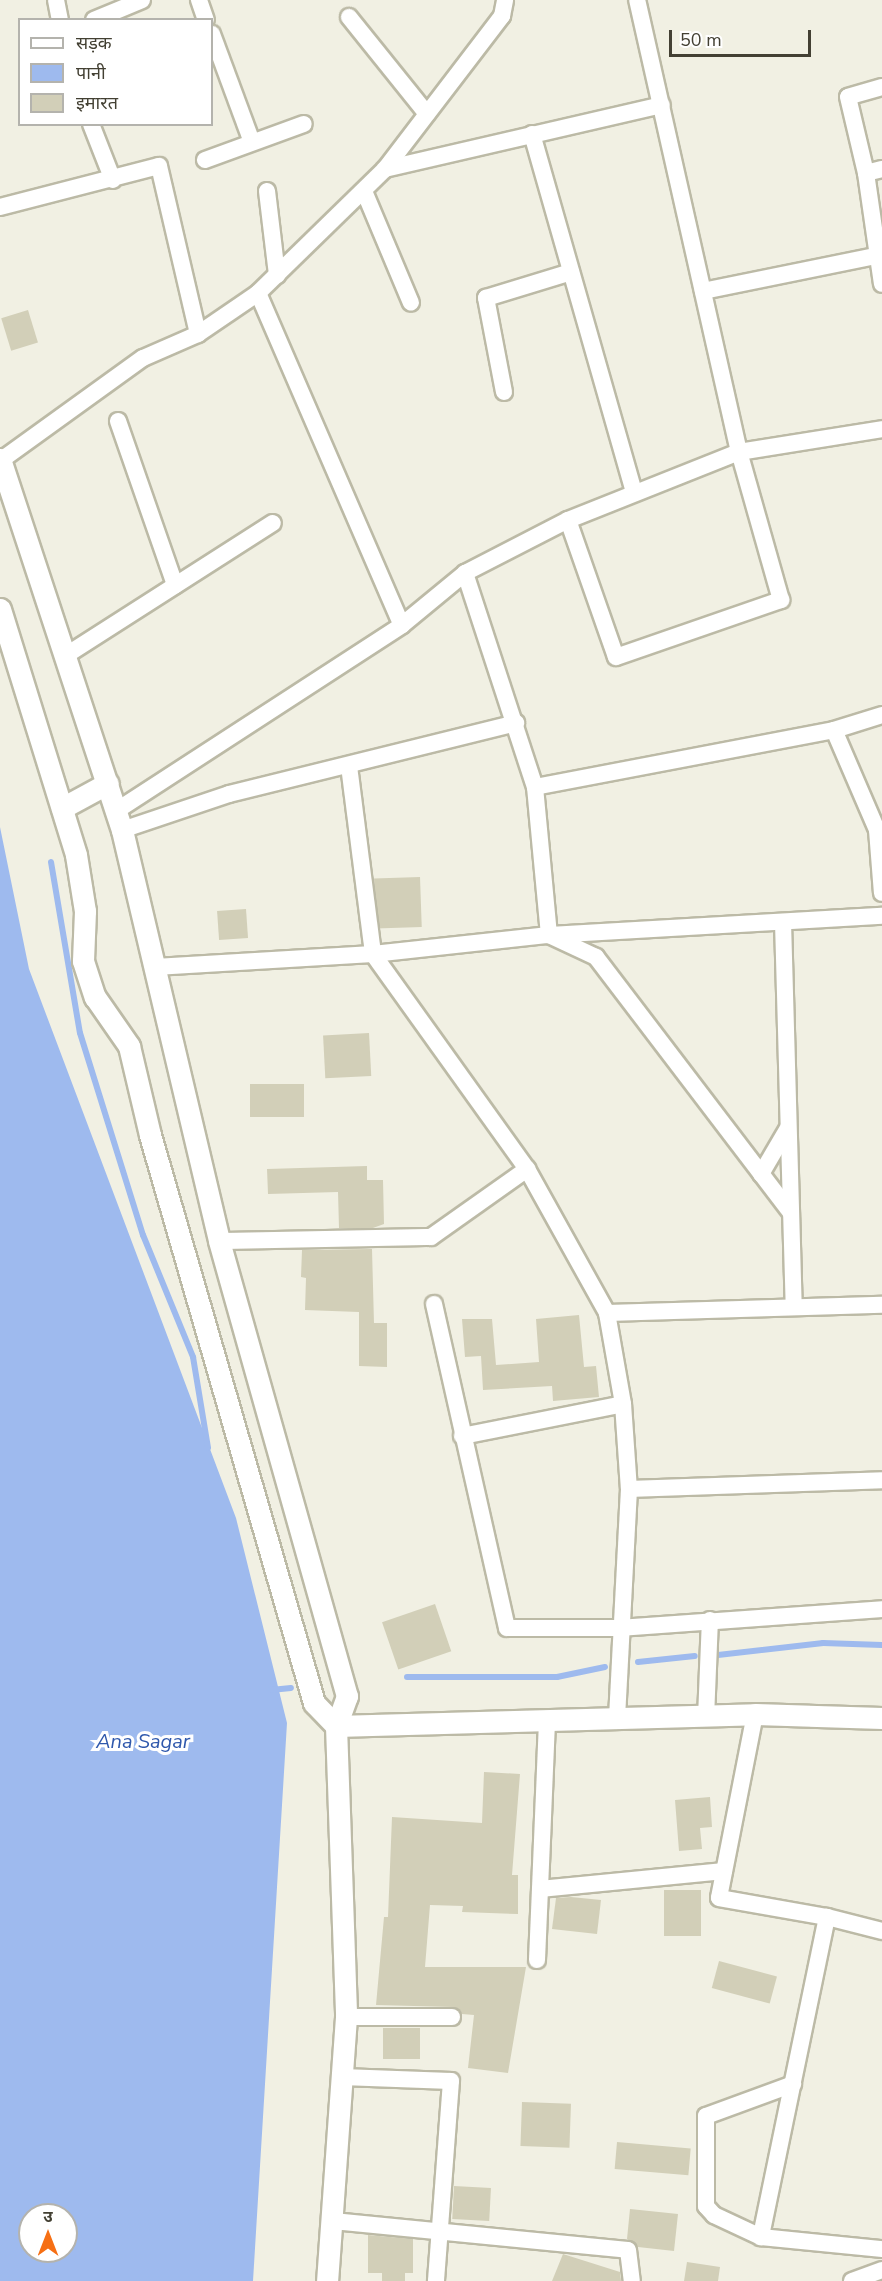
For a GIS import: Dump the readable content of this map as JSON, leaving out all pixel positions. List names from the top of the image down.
{
  "water": ["Ana Sagar"],
  "legend": ["सड़क", "पानी", "इमारत"],
  "scale_bar": "50 m",
  "north": "top"
}
